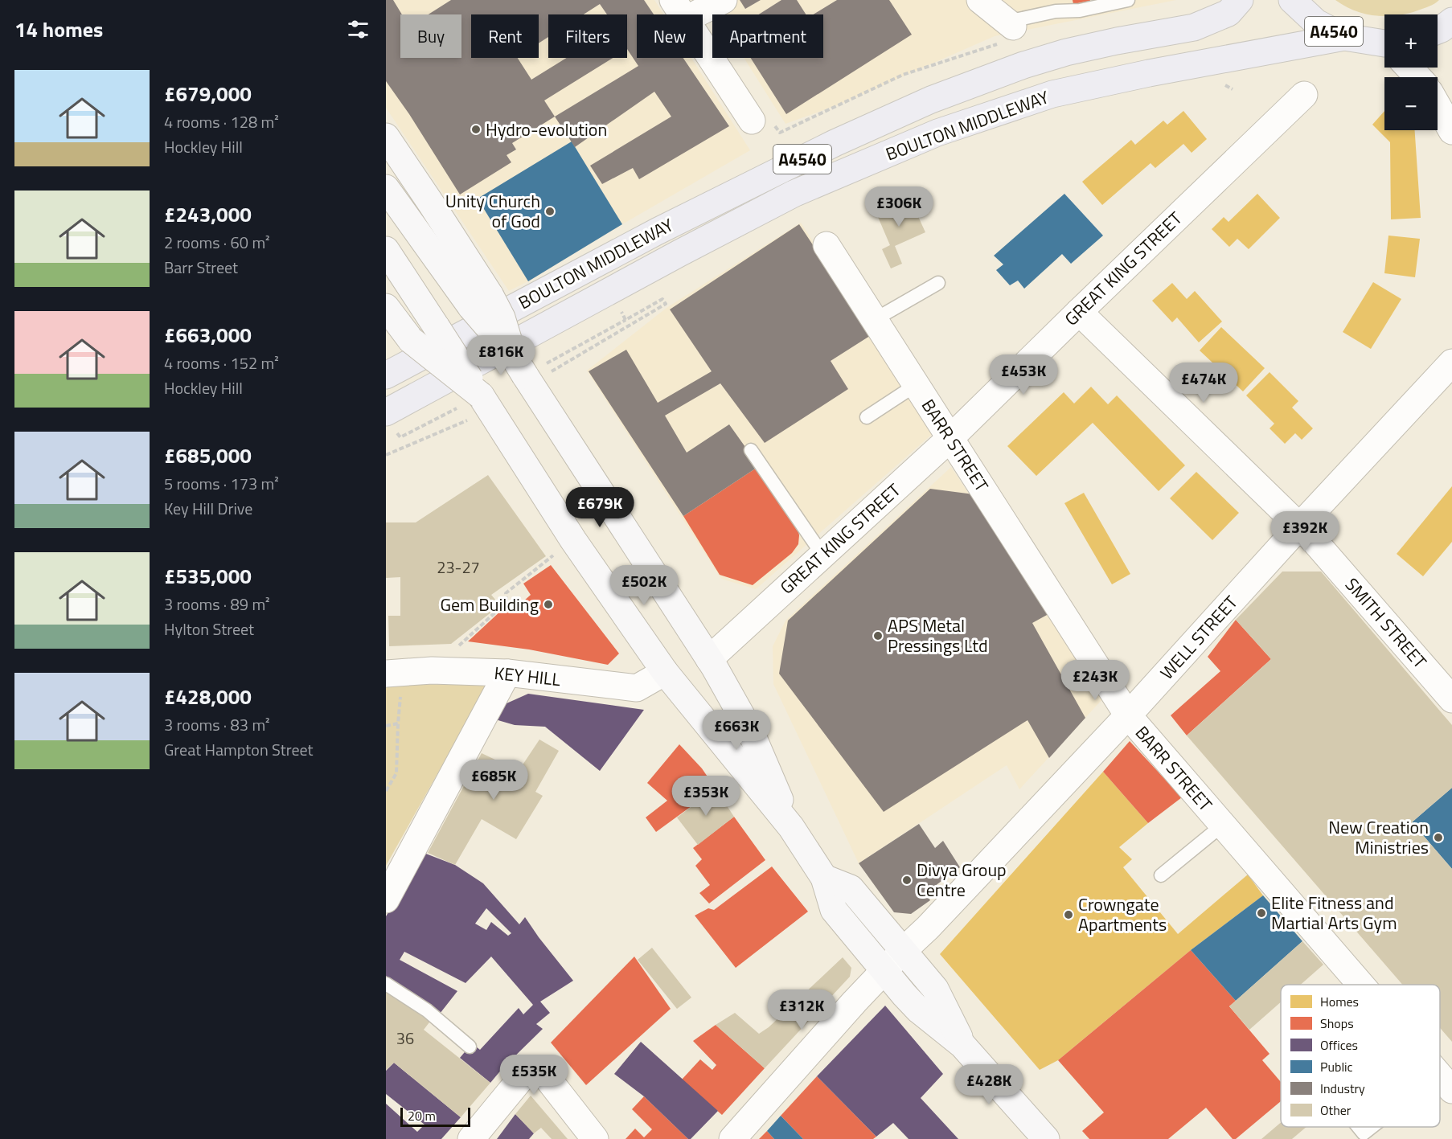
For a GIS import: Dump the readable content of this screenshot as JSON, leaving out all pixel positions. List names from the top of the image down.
{
  "streets": {
    "highway": ["A4540", "BOULTON MIDDLEWAY"],
    "street": [
      "GREAT KING STREET",
      "BARR STREET",
      "SMITH STREET",
      "WELL STREET",
      "KEY HILL"
    ]
  },
  "crossings": [
    ["A4540", "BOULTON MIDDLEWAY"],
    ["GREAT KING STREET", "BARR STREET"],
    ["GREAT KING STREET", "SMITH STREET"],
    ["BARR STREET", "WELL STREET"],
    ["SMITH STREET", "WELL STREET"]
  ],
  "places": [
    "Hydro-evolution",
    "Unity Church of God",
    "Gem Building",
    "APS Metal Pressings Ltd",
    "New Creation Ministries",
    "Divya Group Centre",
    "Elite Fitness and Martial Arts Gym",
    "Crowngate Apartments"
  ],
  "house_numbers": ["23-27", "36"],
  "legend": [
    "Homes",
    "Shops",
    "Offices",
    "Public",
    "Industry",
    "Other"
  ],
  "scale_bar": "20 m",
  "page": {
    "heading": "14 homes",
    "map_buttons": ["+", "−"],
    "chip": [
      "Buy",
      "Rent",
      "Filters",
      "New",
      "Apartment"
    ],
    "list": [
      {
        "name": "£679,000",
        "note": "4 rooms · 128 m² · Hockley Hill"
      },
      {
        "name": "£243,000",
        "note": "2 rooms · 60 m² · Barr Street"
      },
      {
        "name": "£663,000",
        "note": "4 rooms · 152 m² · Hockley Hill"
      },
      {
        "name": "£685,000",
        "note": "5 rooms · 173 m² · Key Hill Drive"
      },
      {
        "name": "£535,000",
        "note": "3 rooms · 89 m² · Hylton Street"
      },
      {
        "name": "£428,000",
        "note": "3 rooms · 83 m² · Great Hampton Street"
      }
    ],
    "price": [
      "£306K",
      "£816K",
      "£453K",
      "£474K",
      "£679K",
      "£392K",
      "£502K",
      "£243K",
      "£663K",
      "£685K",
      "£353K",
      "£312K",
      "£535K",
      "£428K"
    ],
    "scale": "20 m"
  }
}
